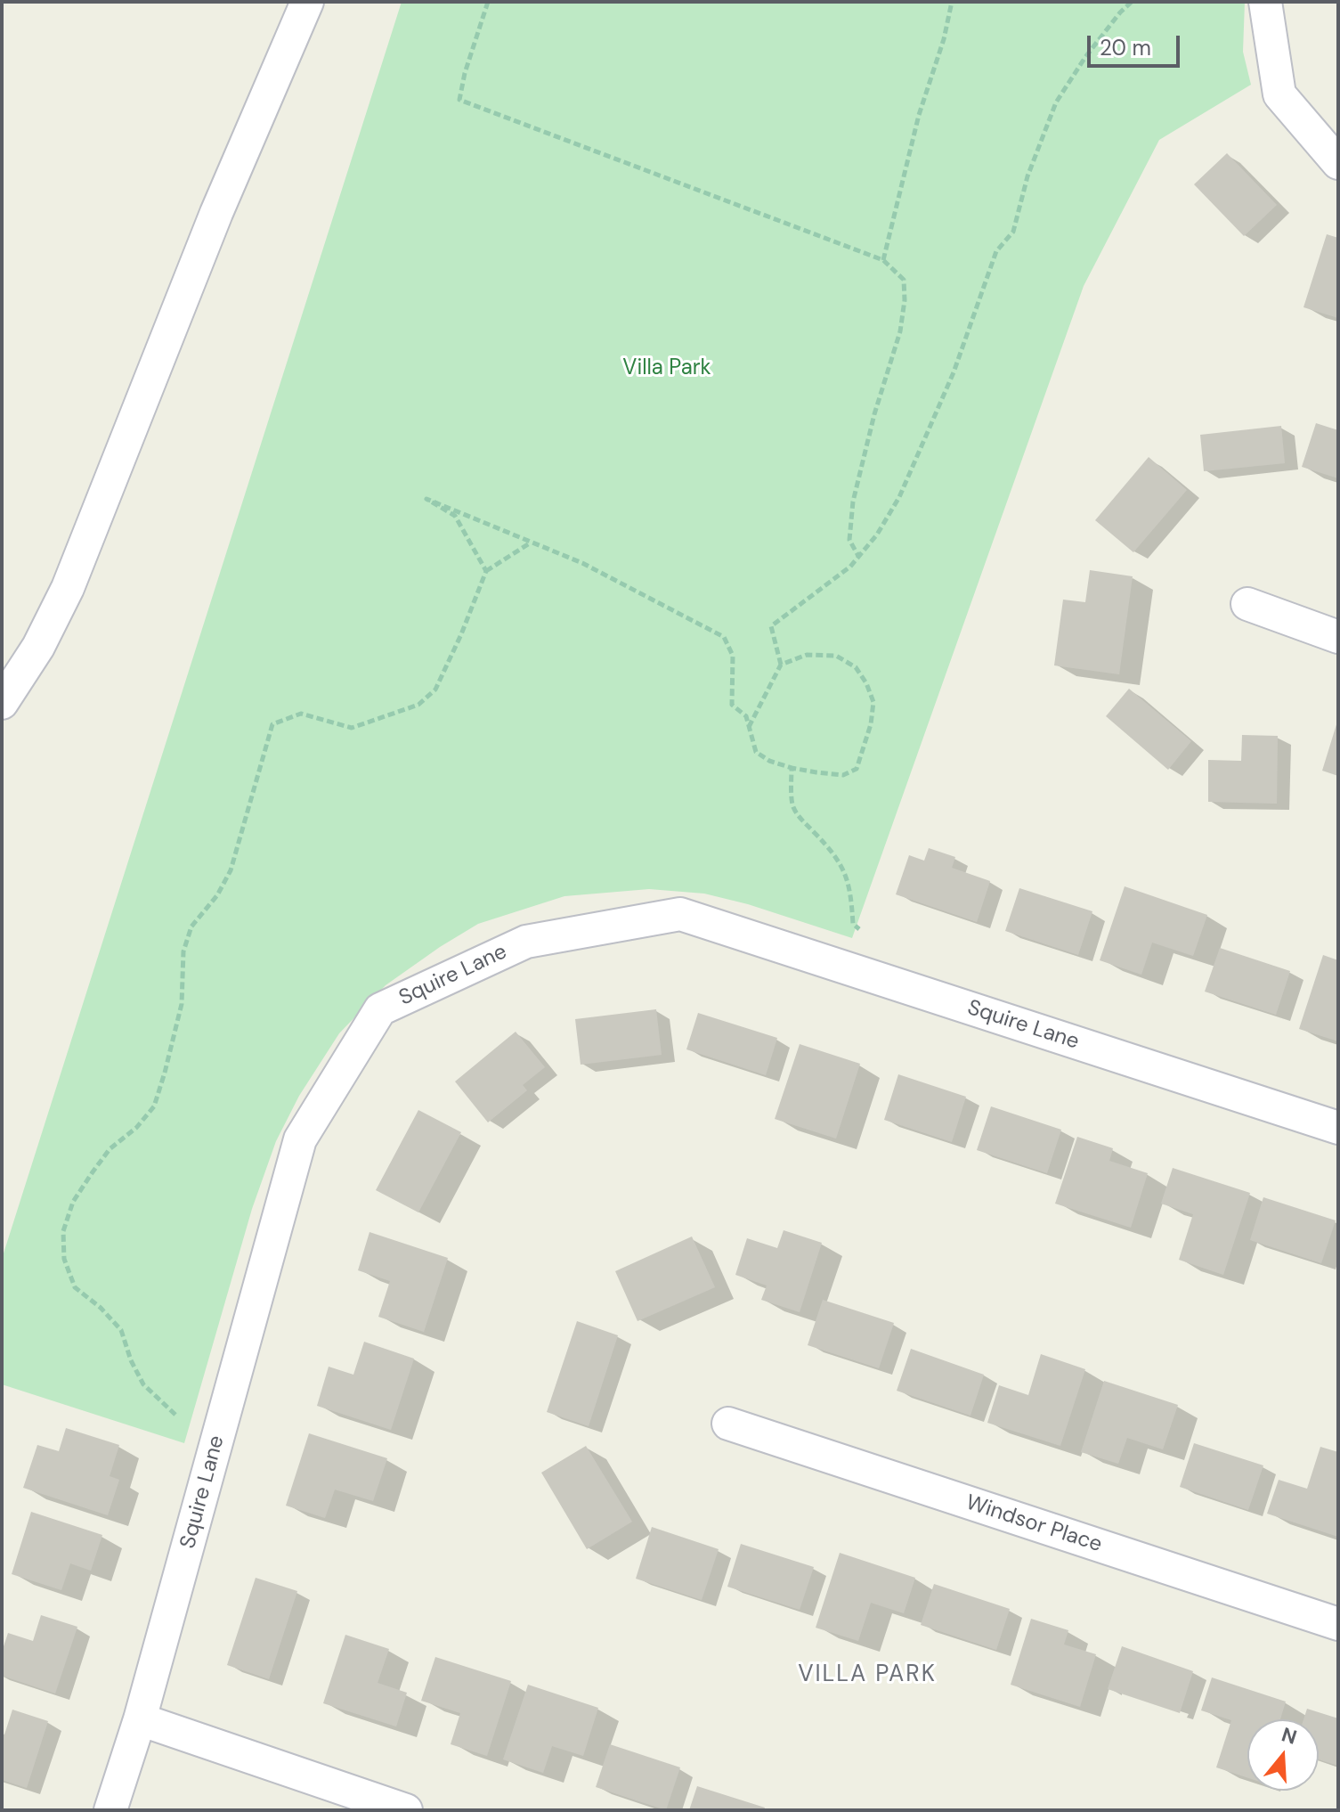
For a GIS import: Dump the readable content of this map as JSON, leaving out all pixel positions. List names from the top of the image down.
{
  "streets": {
    "street": ["Squire Lane", "Windsor Place"]
  },
  "districts": ["VILLA PARK"],
  "parks": ["Villa Park"],
  "scale_bar": "20 m",
  "north": "top"
}
